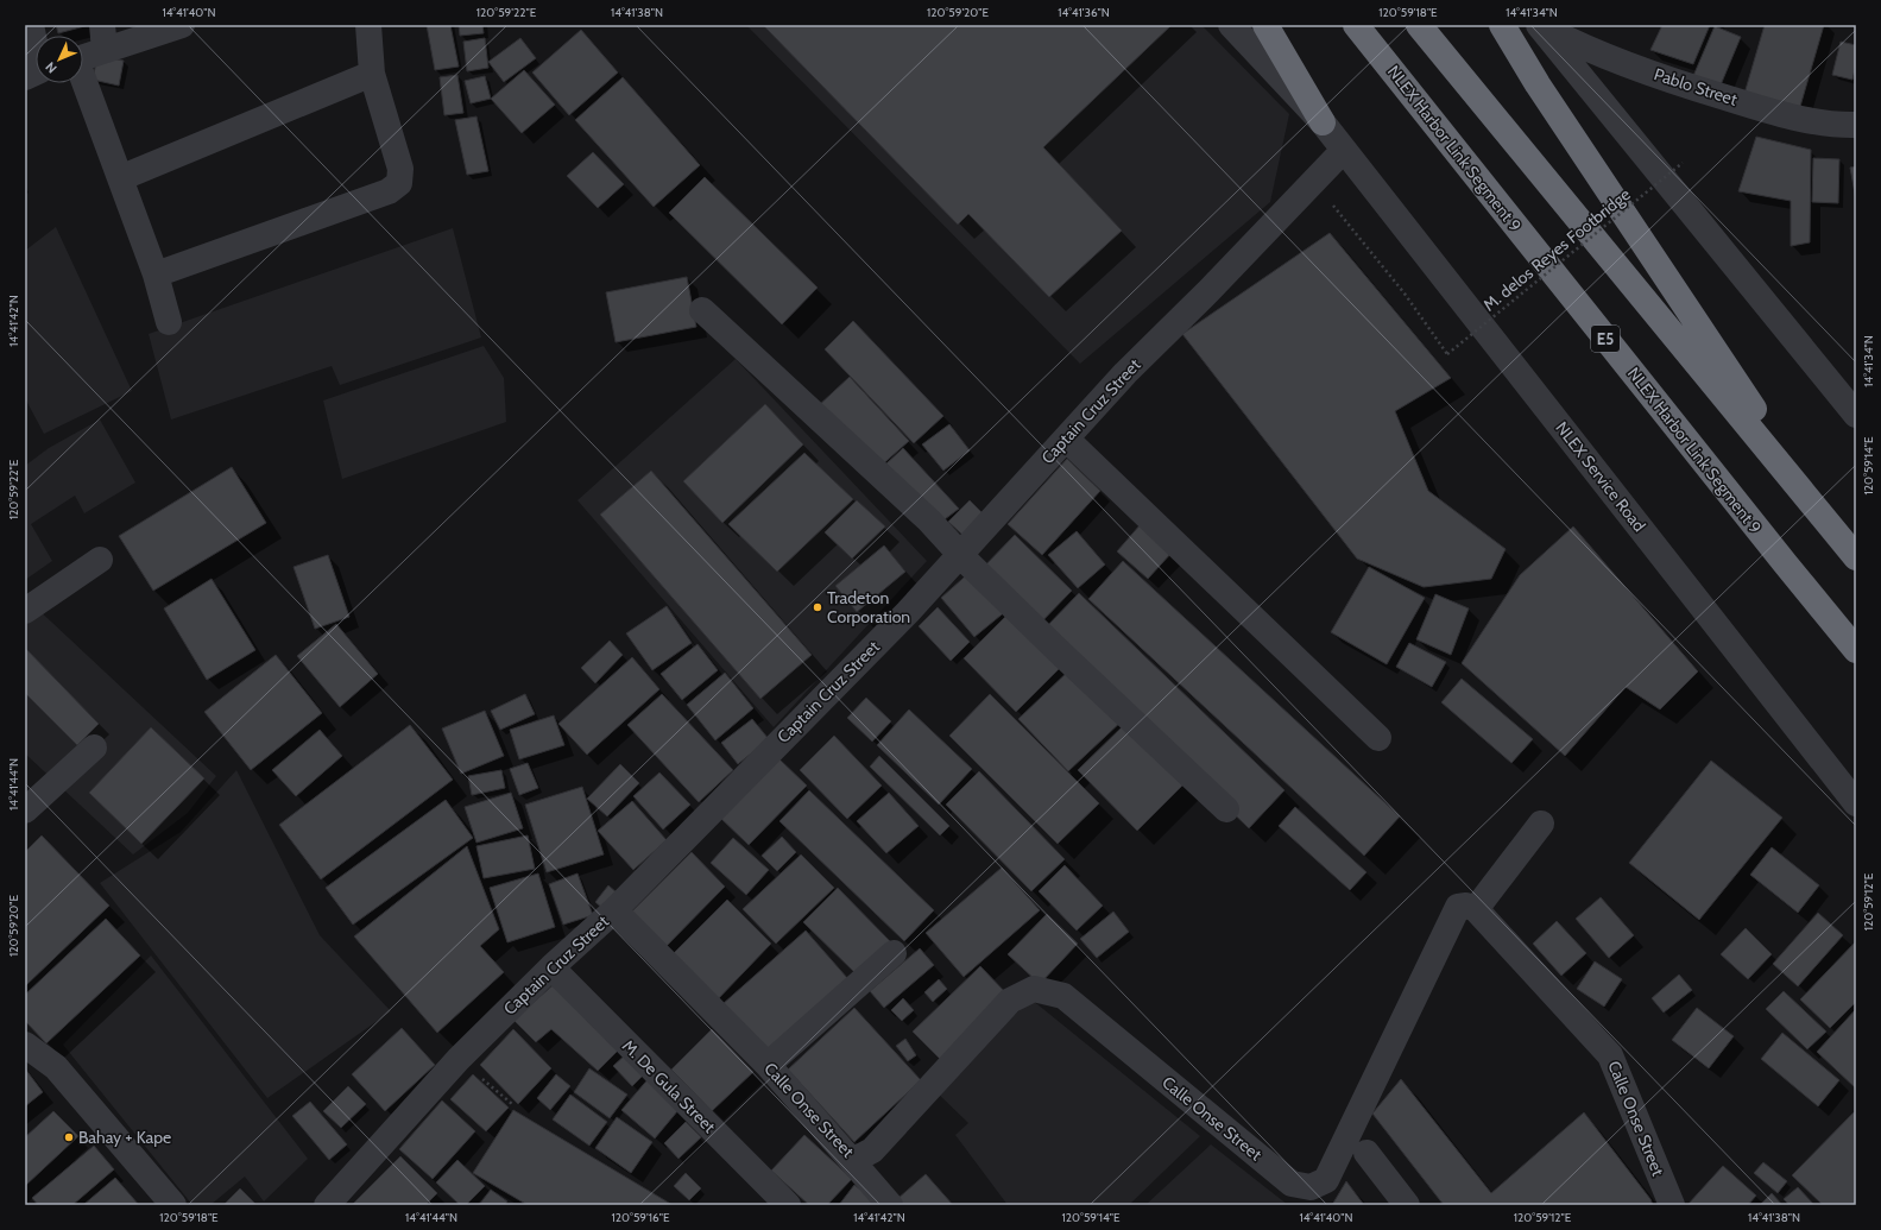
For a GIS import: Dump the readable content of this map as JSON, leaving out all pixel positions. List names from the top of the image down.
{
  "streets": {
    "highway": ["NLEX Harbor Link Segment 9", "E5"],
    "street": [
      "Pablo Street",
      "Captain Cruz Street",
      "NLEX Service Road",
      "M. De Gula Street",
      "Calle Onse Street"
    ],
    "path": ["M. delos Reyes Footbridge"]
  },
  "crossings": [
    ["M. delos Reyes Footbridge", "Captain Cruz Street"],
    ["Captain Cruz Street", "NLEX Service Road"],
    ["Captain Cruz Street", "M. De Gula Street"],
    ["Captain Cruz Street", "Calle Onse Street"]
  ],
  "places": ["Tradeton Corporation", "Bahay + Kape"],
  "north": "bottom left",
  "coordinates": [
    "14°41'40\"N",
    "120°59'22\"E",
    "14°41'38\"N",
    "120°59'20\"E",
    "14°41'36\"N",
    "120°59'18\"E",
    "14°41'34\"N",
    "14°41'42\"N",
    "120°59'14\"E",
    "14°41'44\"N",
    "120°59'12\"E",
    "120°59'16\"E"
  ]
}
